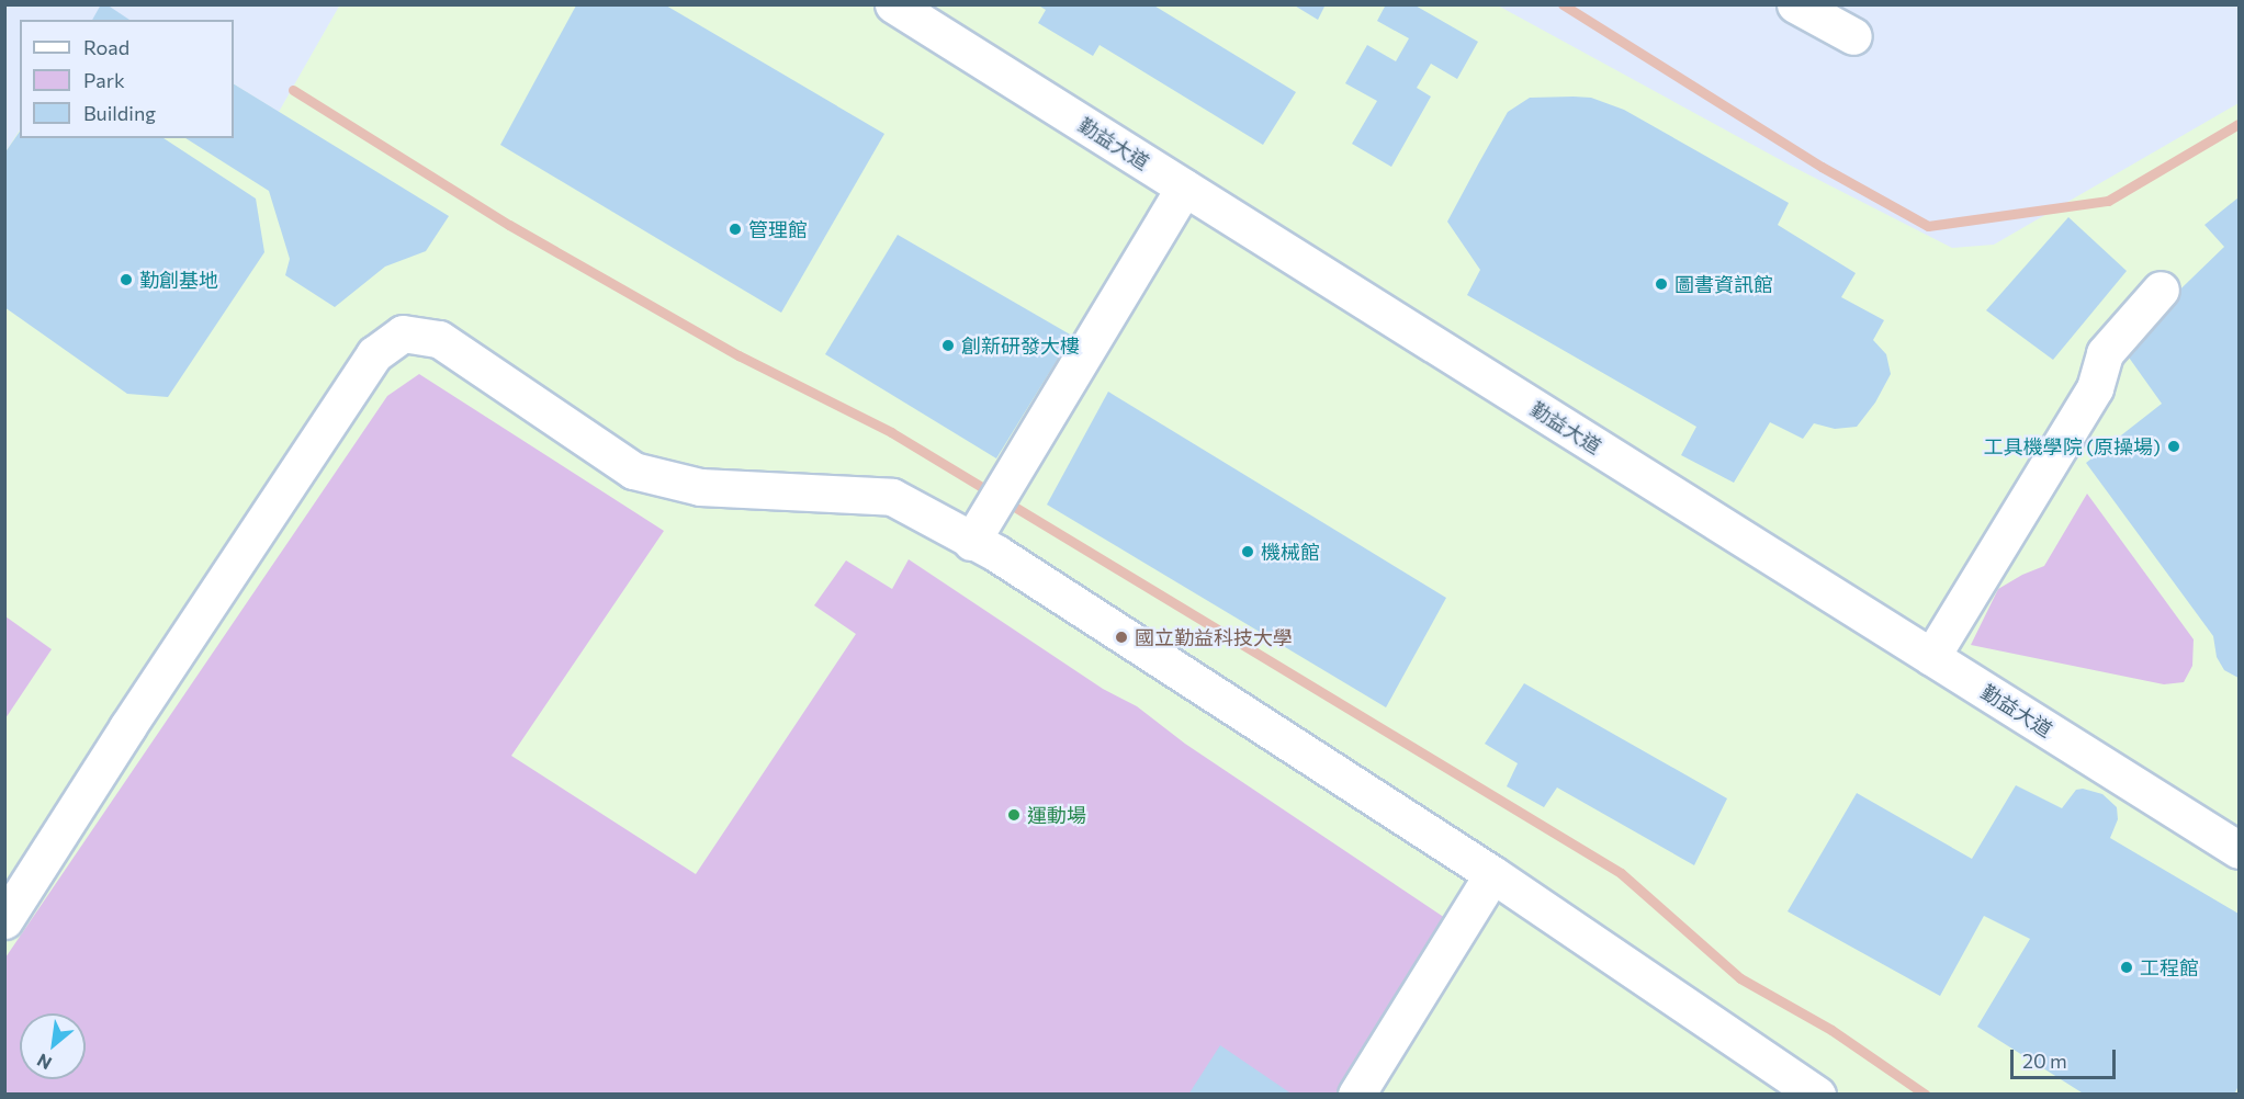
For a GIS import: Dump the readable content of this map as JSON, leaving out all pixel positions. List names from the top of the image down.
{
  "streets": {
    "street": ["勤益大道"]
  },
  "places": [
    "管理館",
    "勤創基地",
    "圖書資訊館",
    "創新研發大樓",
    "工具機學院 (原操場)",
    "機械館",
    "國立勤益科技大學",
    "運動場",
    "工程館"
  ],
  "legend": ["Road", "Park", "Building"],
  "scale_bar": "20 m",
  "north": "bottom left"
}
